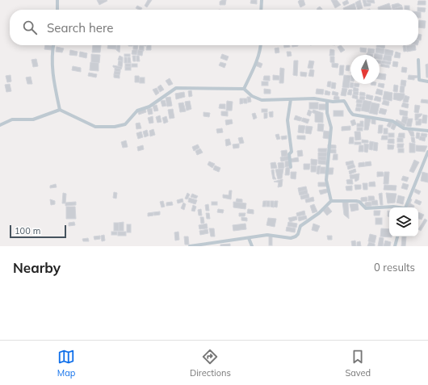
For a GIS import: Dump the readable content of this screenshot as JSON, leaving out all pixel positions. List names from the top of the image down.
{
  "scale_bar": "100 m",
  "north": "bottom",
  "page": {
    "search": "Search here",
    "scale": "100 m",
    "heading": ["Nearby", "0 results"],
    "nav": ["Map", "Directions", "Saved"]
  }
}
